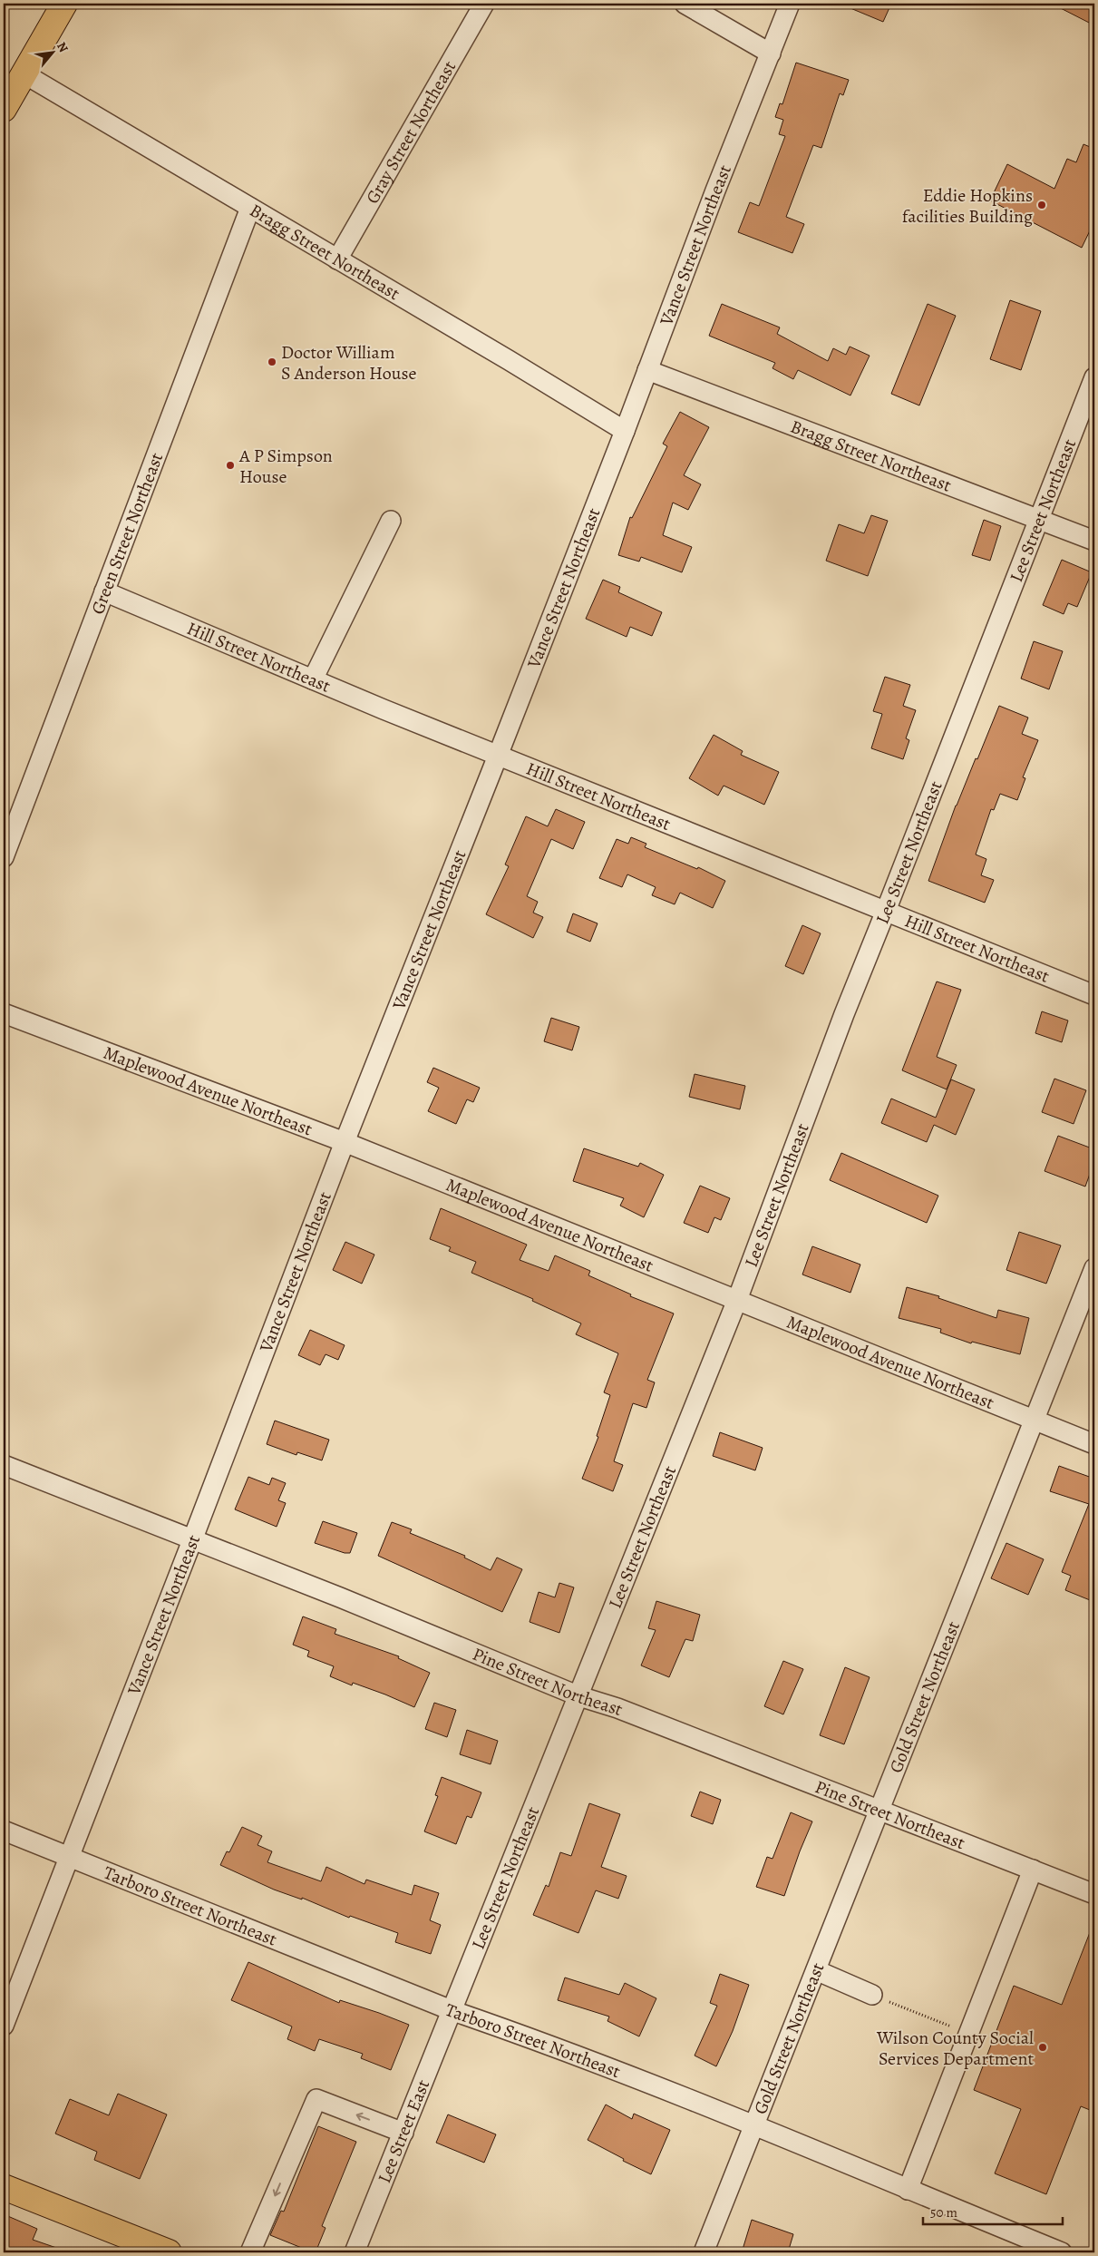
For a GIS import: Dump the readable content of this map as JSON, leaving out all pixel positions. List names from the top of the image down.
{
  "streets": {
    "street": [
      "Gray Street Northeast",
      "Vance Street Northeast",
      "Bragg Street Northeast",
      "Lee Street Northeast",
      "Green Street Northeast",
      "Hill Street Northeast",
      "Maplewood Avenue Northeast",
      "Pine Street Northeast",
      "Gold Street Northeast",
      "Tarboro Street Northeast",
      "Lee Street East"
    ]
  },
  "crossings": [
    ["Gray Street Northeast", "Bragg Street Northeast"],
    ["Vance Street Northeast", "Bragg Street Northeast"],
    ["Vance Street Northeast", "Hill Street Northeast"],
    ["Vance Street Northeast", "Maplewood Avenue Northeast"],
    ["Vance Street Northeast", "Pine Street Northeast"],
    ["Vance Street Northeast", "Tarboro Street Northeast"],
    ["Bragg Street Northeast", "Lee Street Northeast"],
    ["Bragg Street Northeast", "Green Street Northeast"],
    ["Lee Street Northeast", "Hill Street Northeast"],
    ["Lee Street Northeast", "Maplewood Avenue Northeast"],
    ["Lee Street Northeast", "Pine Street Northeast"],
    ["Lee Street Northeast", "Tarboro Street Northeast"],
    ["Lee Street Northeast", "Lee Street East"],
    ["Green Street Northeast", "Hill Street Northeast"],
    ["Maplewood Avenue Northeast", "Gold Street Northeast"],
    ["Pine Street Northeast", "Gold Street Northeast"],
    ["Gold Street Northeast", "Tarboro Street Northeast"],
    ["Tarboro Street Northeast", "Lee Street East"]
  ],
  "places": [
    "Eddie Hopkins facilities Building",
    "Doctor William S Anderson House",
    "A P Simpson House",
    "Wilson County Social Services Department"
  ],
  "scale_bar": "50 m",
  "north": "top right"
}
